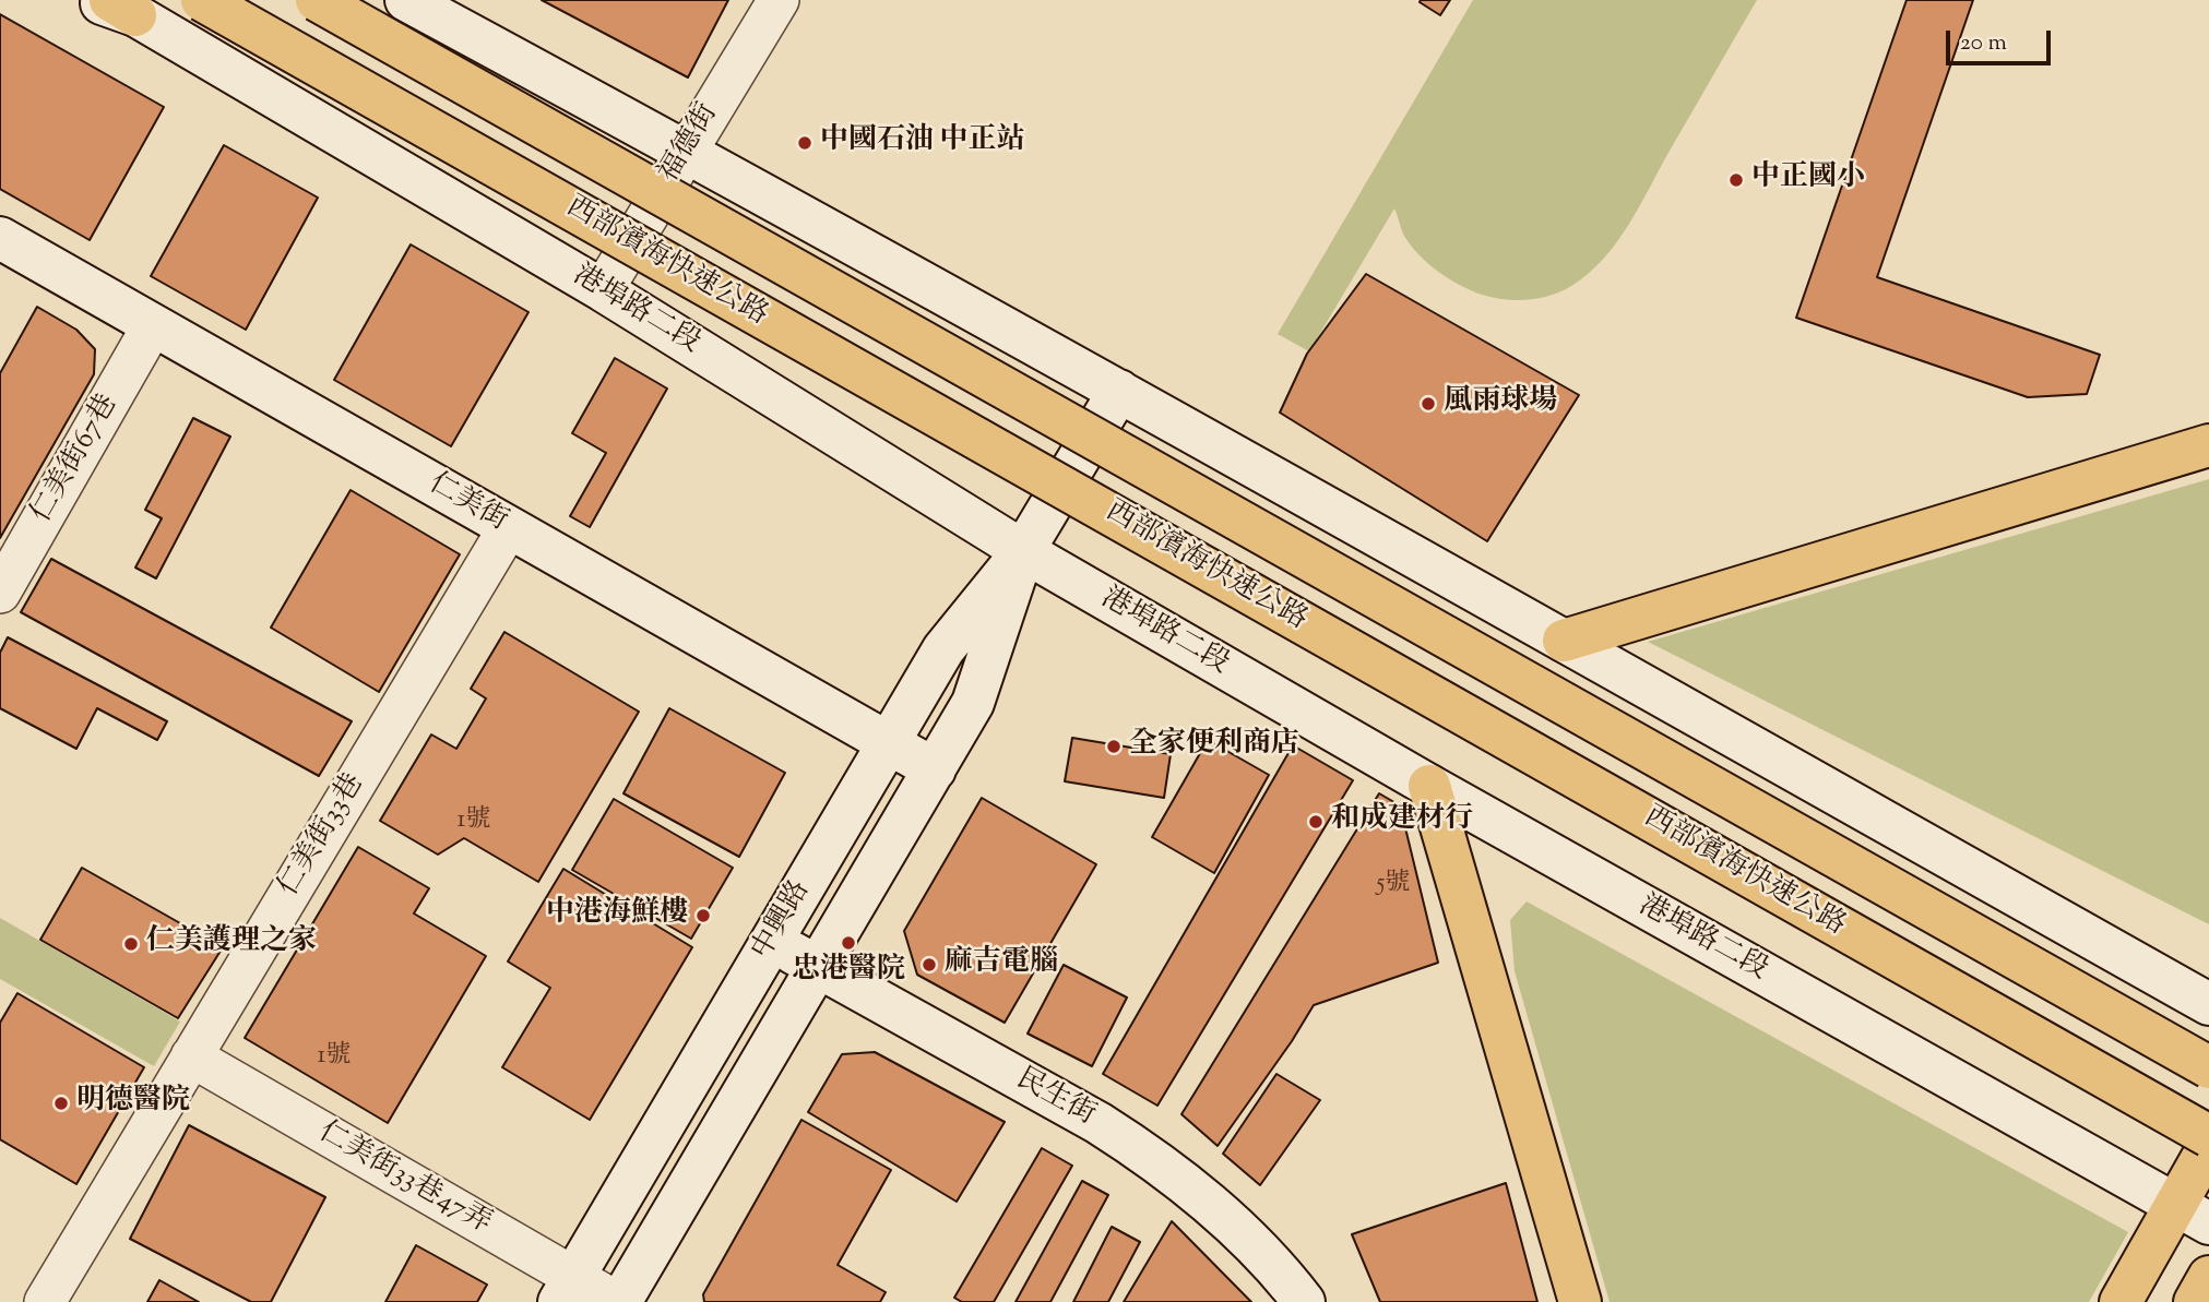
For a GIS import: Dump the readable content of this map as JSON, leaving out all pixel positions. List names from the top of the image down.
{
  "streets": {
    "main road": ["西部濱海快速公路"],
    "street": [
      "福德街",
      "港埠路二段",
      "仁美街67巷",
      "仁美街",
      "仁美街33巷",
      "中興路",
      "民生街",
      "仁美街33巷47弄"
    ]
  },
  "crossings": [
    ["福德街", "港埠路二段"],
    ["港埠路二段", "中興路"],
    ["仁美街67巷", "仁美街"],
    ["仁美街", "仁美街33巷"],
    ["仁美街", "中興路"],
    ["仁美街33巷", "仁美街33巷47弄"],
    ["中興路", "民生街"],
    ["中興路", "仁美街33巷47弄"]
  ],
  "places": [
    "中國石油 中正站",
    "中正國小",
    "風雨球場",
    "全家便利商店",
    "和成建材行",
    "中港海鮮樓",
    "忠港醫院",
    "仁美護理之家",
    "麻吉電腦",
    "明德醫院"
  ],
  "house_numbers": ["1號", "5號", "1號"],
  "scale_bar": "20 m"
}
